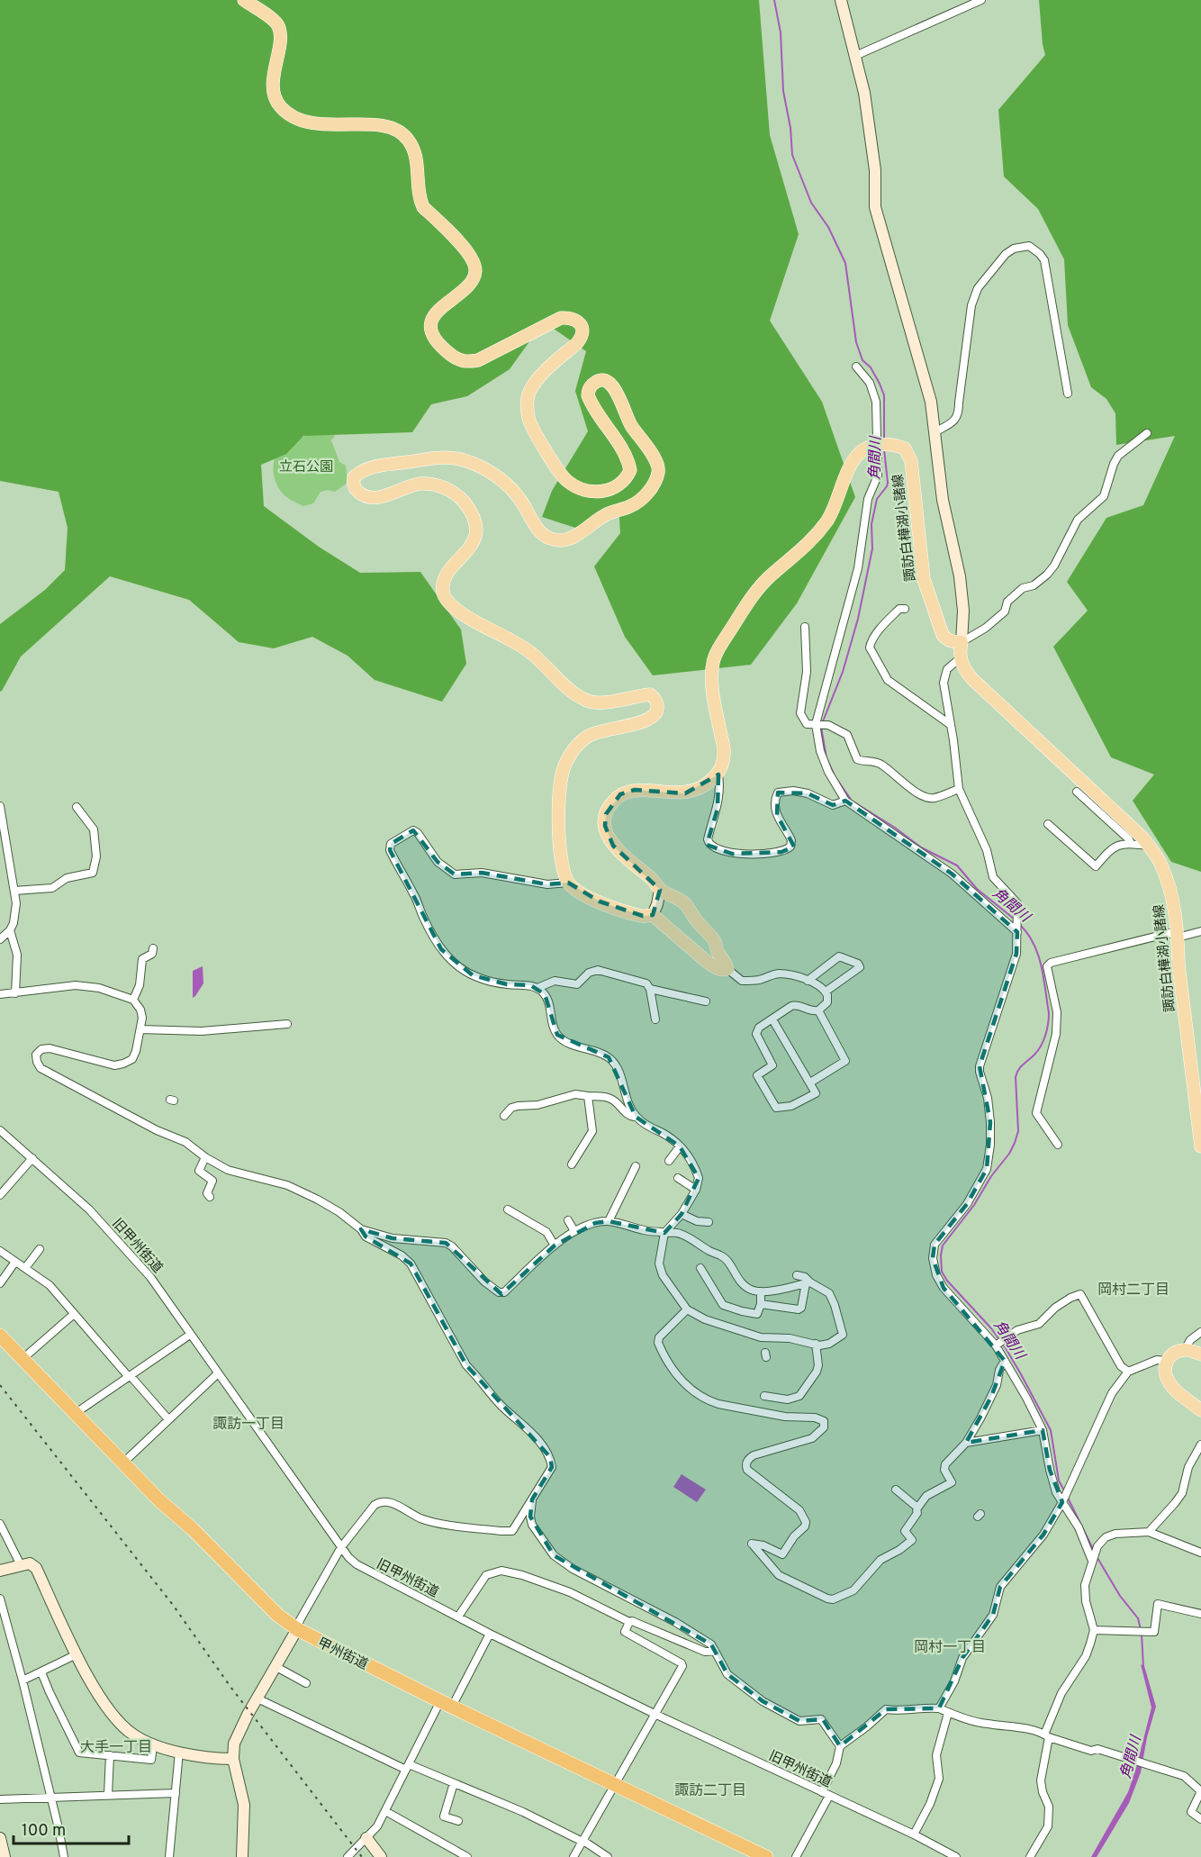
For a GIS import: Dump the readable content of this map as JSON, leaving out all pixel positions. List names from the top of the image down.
{
  "streets": {
    "highway": ["甲州街道"],
    "main road": ["諏訪白樺湖小諸線"],
    "street": ["旧甲州街道"]
  },
  "districts": [
    "岡村二丁目",
    "諏訪一丁目",
    "岡村一丁目",
    "大手一丁目",
    "諏訪二丁目"
  ],
  "water": ["角間川"],
  "parks": ["立石公園"],
  "scale_bar": "100 m"
}
